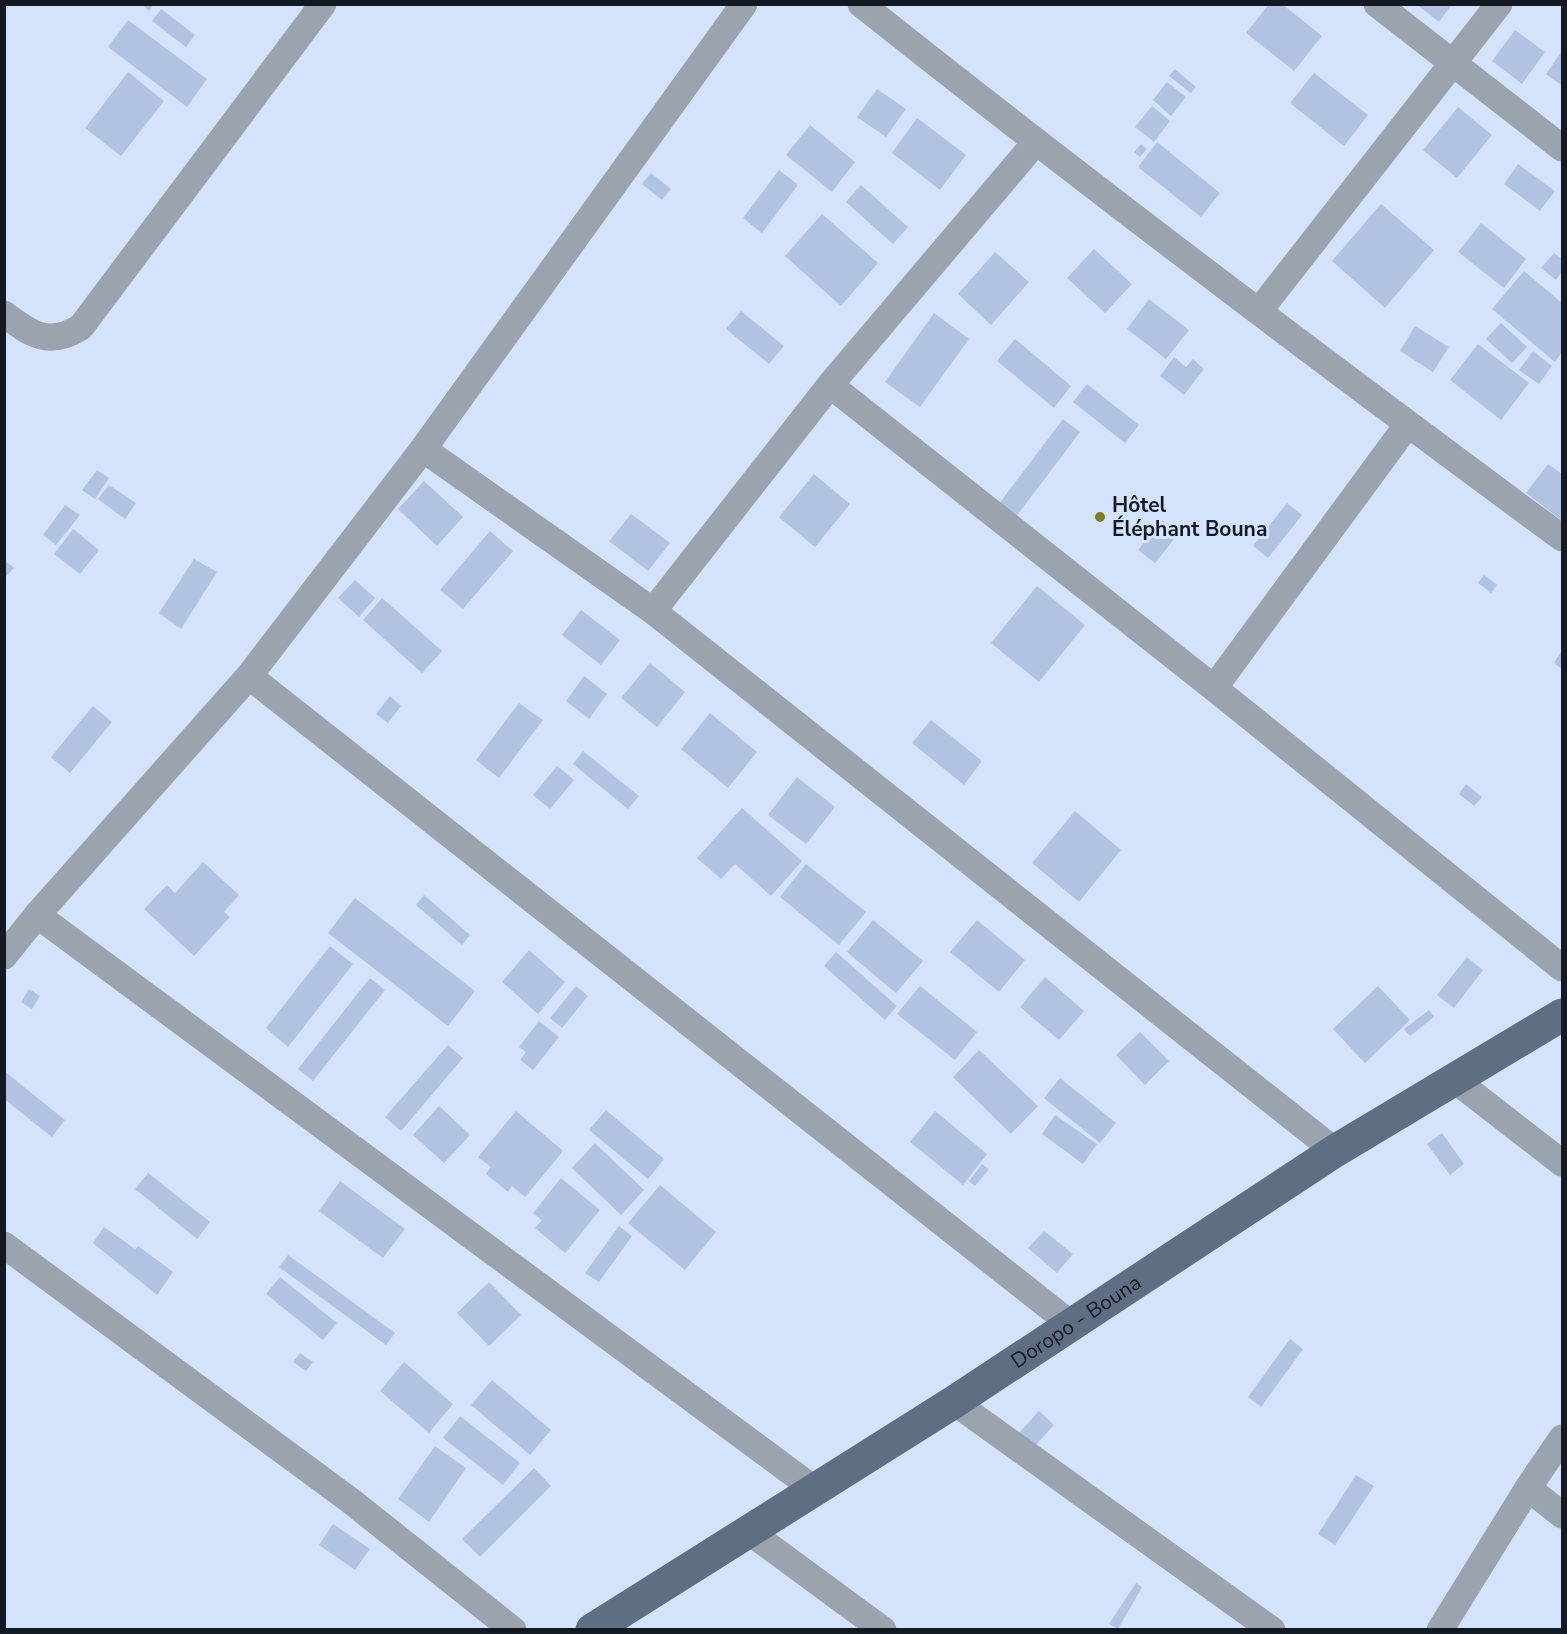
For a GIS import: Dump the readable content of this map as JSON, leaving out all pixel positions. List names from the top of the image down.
{
  "streets": {
    "main road": ["Doropo - Bouna"]
  },
  "places": ["Hôtel Éléphant Bouna"]
}
